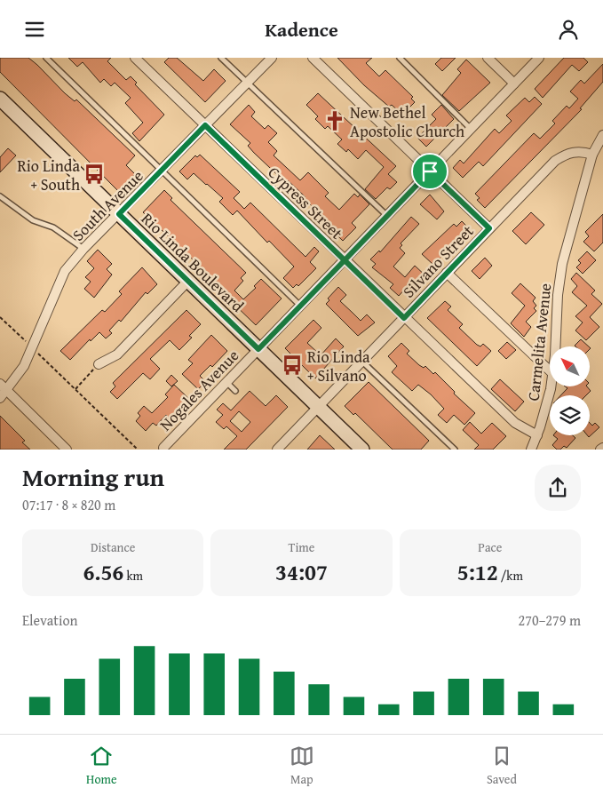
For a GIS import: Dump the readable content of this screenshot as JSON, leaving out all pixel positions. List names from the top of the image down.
{
  "streets": {
    "main road": ["Rio Linda Boulevard"],
    "street": [
      "Cypress Street",
      "South Avenue",
      "Silvano Street",
      "Carmelita Avenue",
      "Nogales Avenue"
    ]
  },
  "crossings": [
    ["Cypress Street", "South Avenue"],
    ["Cypress Street", "Silvano Street"],
    ["Cypress Street", "Carmelita Avenue"],
    ["Cypress Street", "Nogales Avenue"],
    ["South Avenue", "Rio Linda Boulevard"],
    ["Silvano Street", "Rio Linda Boulevard"],
    ["Silvano Street", "Carmelita Avenue"],
    ["Rio Linda Boulevard", "Nogales Avenue"]
  ],
  "places": {
    "church": ["New Bethel Apostolic Church"],
    "bus stop": ["Rio Linda + South", "Rio Linda + Silvano"]
  },
  "north": "top left",
  "page": {
    "header": "Kadence",
    "heading": ["Morning run", "07:17 · 8 × 820 m"],
    "stats": [
      ["Distance", "6.56 km"],
      ["Time", "34:07"],
      ["Pace", "5:12 /km"]
    ],
    "chart": ["Elevation", "270–279 m"],
    "tabs": ["Home", "Map", "Saved"]
  }
}
